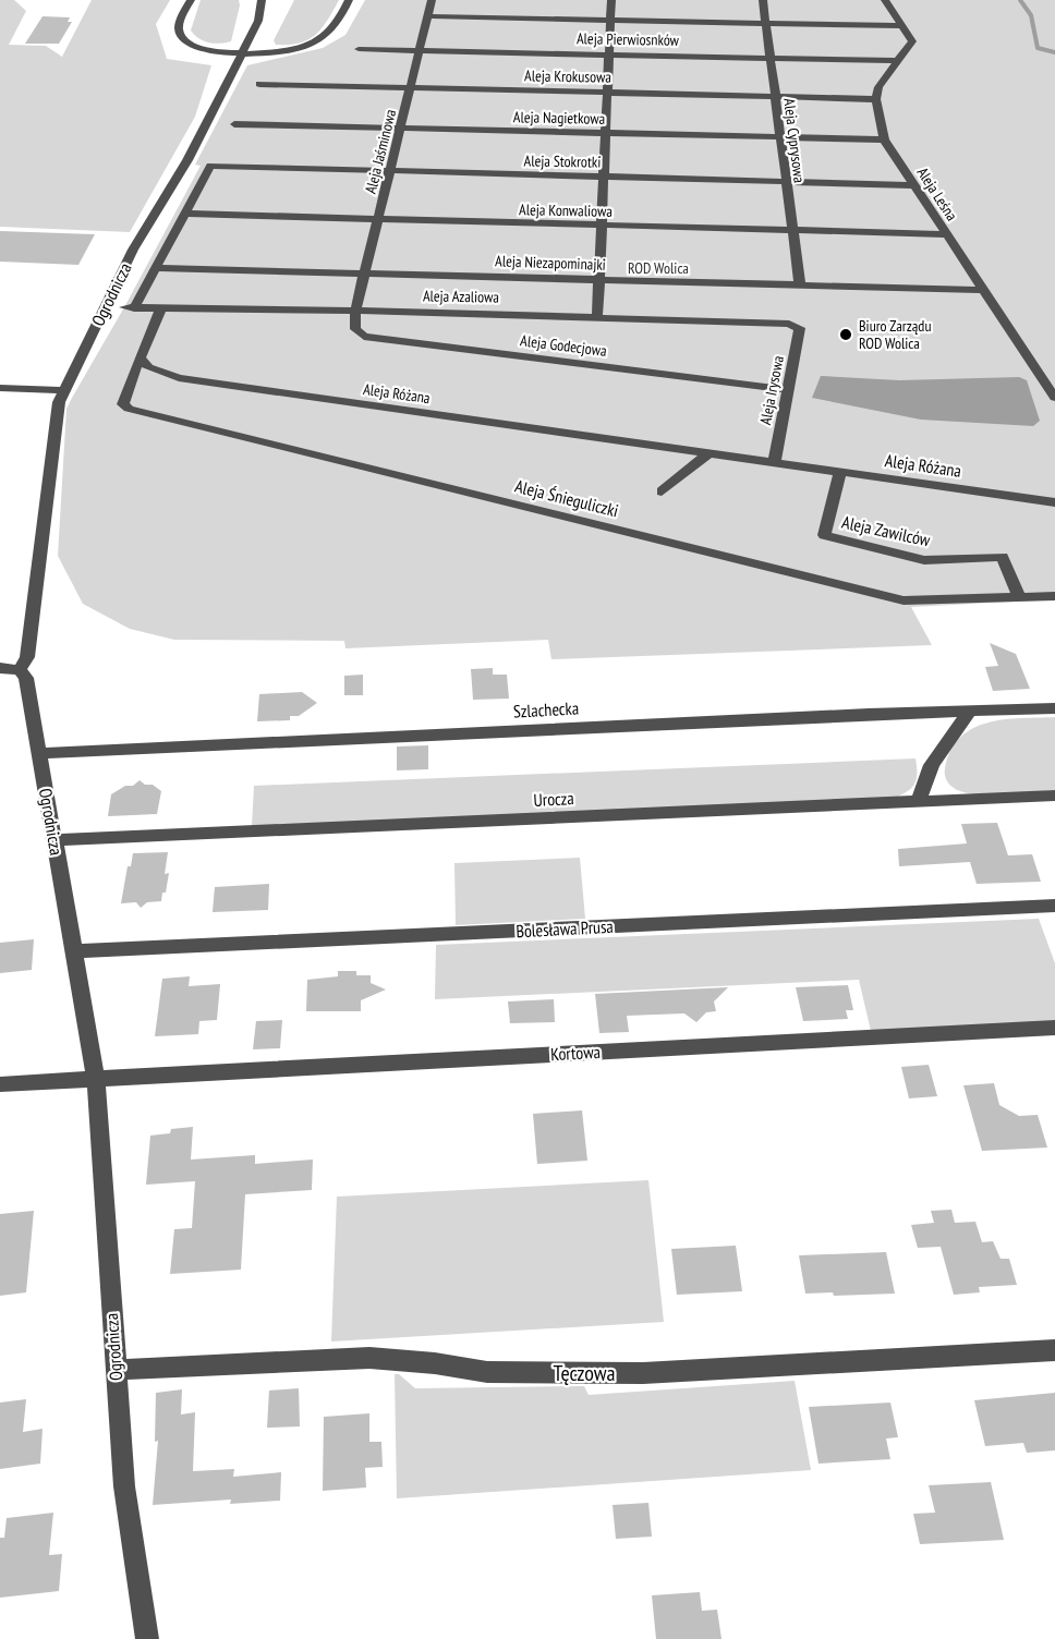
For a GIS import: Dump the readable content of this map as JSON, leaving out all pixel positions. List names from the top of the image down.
{
  "streets": {
    "street": [
      "Aleja Pierwiosnków",
      "Aleja Krokusowa",
      "Aleja Nagietkowa",
      "Aleja Cyprysowa",
      "Aleja Jaśminowa",
      "Aleja Stokrotki",
      "Aleja Leśna",
      "Aleja Konwaliowa",
      "Aleja Niezapominajki",
      "Ogrodnicza",
      "Aleja Azaliowa",
      "Aleja Godecjowa",
      "Aleja Irysowa",
      "Aleja Różana",
      "Aleja Śnieguliczki",
      "Aleja Zawilców",
      "Szlachecka",
      "Urocza",
      "Bolesława Prusa",
      "Kortowa",
      "Tęczowa"
    ]
  },
  "crossings": [
    ["Aleja Pierwiosnków", "Aleja Cyprysowa"],
    ["Aleja Pierwiosnków", "Aleja Jaśminowa"],
    ["Aleja Krokusowa", "Aleja Cyprysowa"],
    ["Aleja Krokusowa", "Aleja Jaśminowa"],
    ["Aleja Krokusowa", "Aleja Leśna"],
    ["Aleja Nagietkowa", "Aleja Cyprysowa"],
    ["Aleja Nagietkowa", "Aleja Jaśminowa"],
    ["Aleja Nagietkowa", "Aleja Leśna"],
    ["Aleja Cyprysowa", "Aleja Stokrotki"],
    ["Aleja Cyprysowa", "Aleja Konwaliowa"],
    ["Aleja Cyprysowa", "Aleja Niezapominajki"],
    ["Aleja Jaśminowa", "Aleja Stokrotki"],
    ["Aleja Jaśminowa", "Aleja Konwaliowa"],
    ["Aleja Jaśminowa", "Aleja Niezapominajki"],
    ["Aleja Jaśminowa", "Aleja Azaliowa"],
    ["Aleja Jaśminowa", "Aleja Godecjowa"],
    ["Aleja Stokrotki", "Aleja Leśna"],
    ["Aleja Stokrotki", "Aleja Konwaliowa"],
    ["Aleja Leśna", "Aleja Konwaliowa"],
    ["Aleja Leśna", "Aleja Niezapominajki"],
    ["Aleja Niezapominajki", "Aleja Azaliowa"],
    ["Ogrodnicza", "Szlachecka"],
    ["Ogrodnicza", "Urocza"],
    ["Ogrodnicza", "Bolesława Prusa"],
    ["Ogrodnicza", "Kortowa"],
    ["Ogrodnicza", "Tęczowa"],
    ["Aleja Azaliowa", "Aleja Godecjowa"],
    ["Aleja Azaliowa", "Aleja Irysowa"],
    ["Aleja Godecjowa", "Aleja Irysowa"],
    ["Aleja Irysowa", "Aleja Różana"],
    ["Aleja Różana", "Aleja Śnieguliczki"],
    ["Aleja Różana", "Aleja Zawilców"],
    ["Aleja Śnieguliczki", "Aleja Zawilców"]
  ],
  "parks": ["ROD Wolica"],
  "places": ["Biuro Zarządu ROD Wolica"]
}
